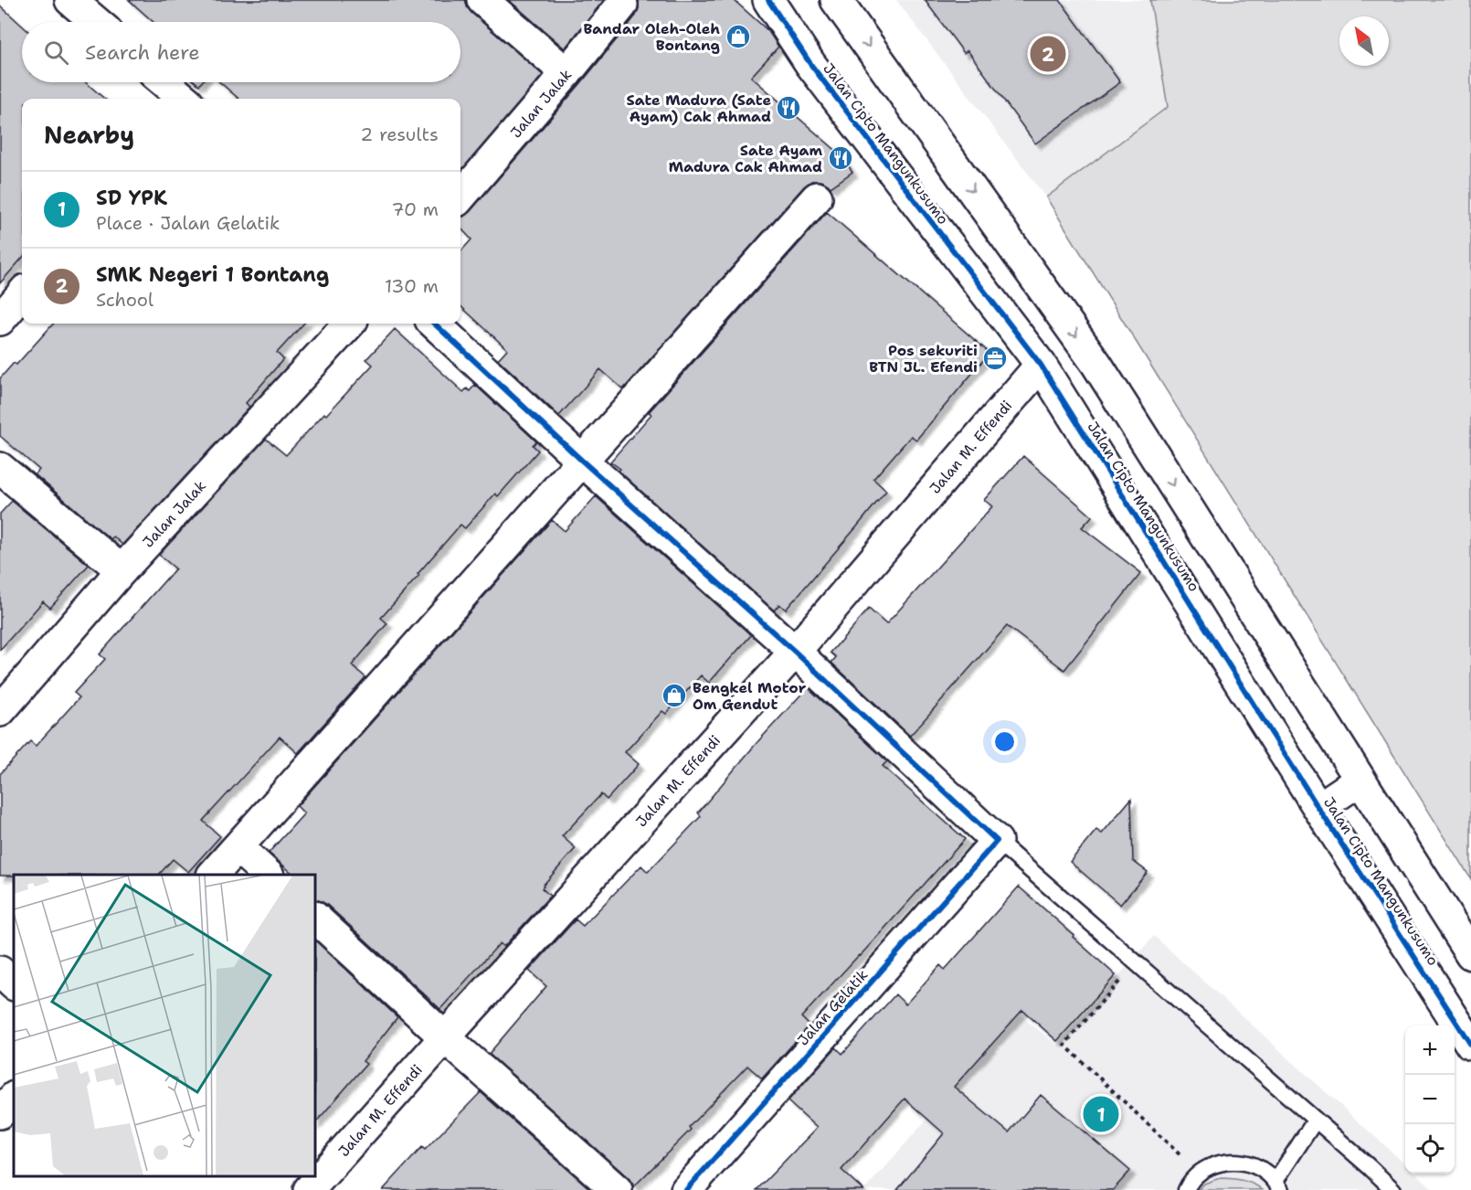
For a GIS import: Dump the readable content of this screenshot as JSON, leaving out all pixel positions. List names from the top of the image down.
{
  "streets": {
    "street": [
      "Jalan Jalak",
      "Jalan Cipto Mangunkusumo",
      "Jalan M. Effendi",
      "Jalan Gelatik"
    ]
  },
  "crossings": [
    ["Jalan Cipto Mangunkusumo", "Jalan M. Effendi"]
  ],
  "places": {
    "shop": ["Bandar Oleh-Oleh Bontang", "Bengkel Motor Om Gendut"],
    "restaurant": ["Sate Madura (Sate Ayam) Cak Ahmad", "Sate Ayam Madura Cak Ahmad"],
    "office": ["Pos sekuriti BTN JL. Efendi"]
  },
  "north": "top left",
  "page": {
    "search": "Search here",
    "pins": ["2", "1"],
    "heading": ["Nearby", "2 results"],
    "list": [
      {
        "mark": "1",
        "name": "SD YPK",
        "note": "Place · Jalan Gelatik",
        "value": "70 m"
      },
      {
        "mark": "2",
        "name": "SMK Negeri 1 Bontang",
        "note": "School",
        "value": "130 m"
      }
    ],
    "map_buttons": ["+", "−"]
  }
}
